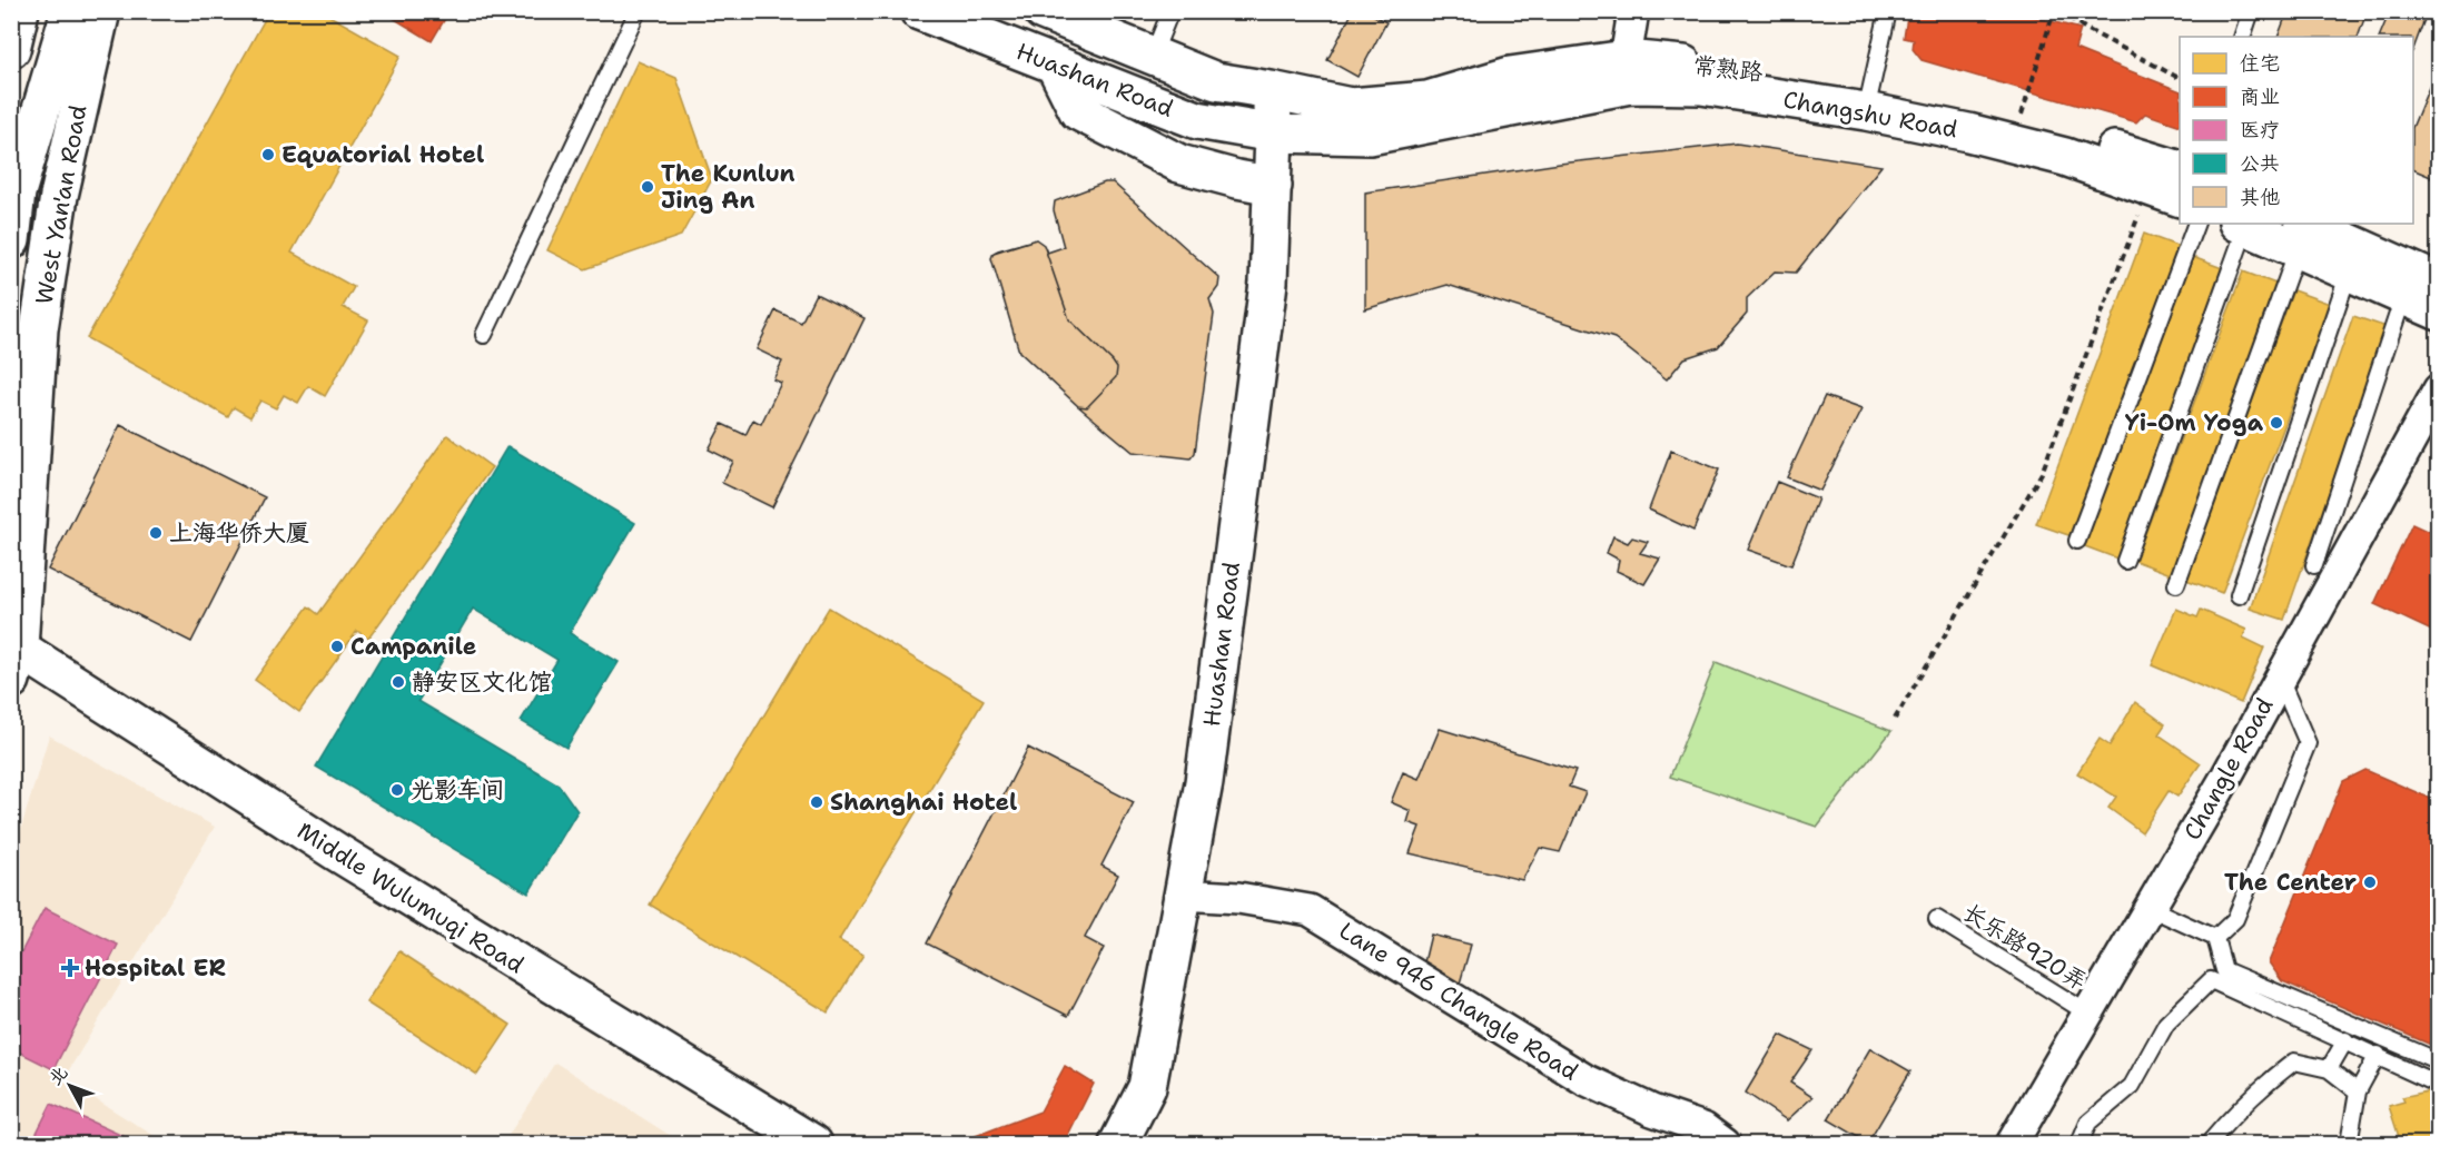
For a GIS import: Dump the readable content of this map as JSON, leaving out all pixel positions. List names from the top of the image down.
{
  "streets": {
    "main road": [
      "常熟路",
      "Huashan Road",
      "Changshu Road",
      "West Yan'an Road",
      "Middle Wulumuqi Road"
    ],
    "street": ["Changle Road", "Lane 946 Changle Road"],
    "lane": ["长乐路920弄"]
  },
  "crossings": [
    ["常熟路", "Huashan Road"],
    ["常熟路", "Changshu Road"],
    ["Huashan Road", "Changshu Road"],
    ["Huashan Road", "Lane 946 Changle Road"],
    ["West Yan'an Road", "Middle Wulumuqi Road"],
    ["Changle Road", "长乐路920弄"]
  ],
  "places": {
    "other": [
      "Equatorial Hotel",
      "The Kunlun Jing An",
      "Yi-Om Yoga",
      "上海华侨大厦",
      "Campanile",
      "静安区文化馆",
      "光影车间",
      "Shanghai Hotel",
      "The Center"
    ],
    "health": ["Hospital ER"]
  },
  "legend": [
    "住宅",
    "商业",
    "医疗",
    "公共",
    "其他"
  ],
  "north": "top left"
}
